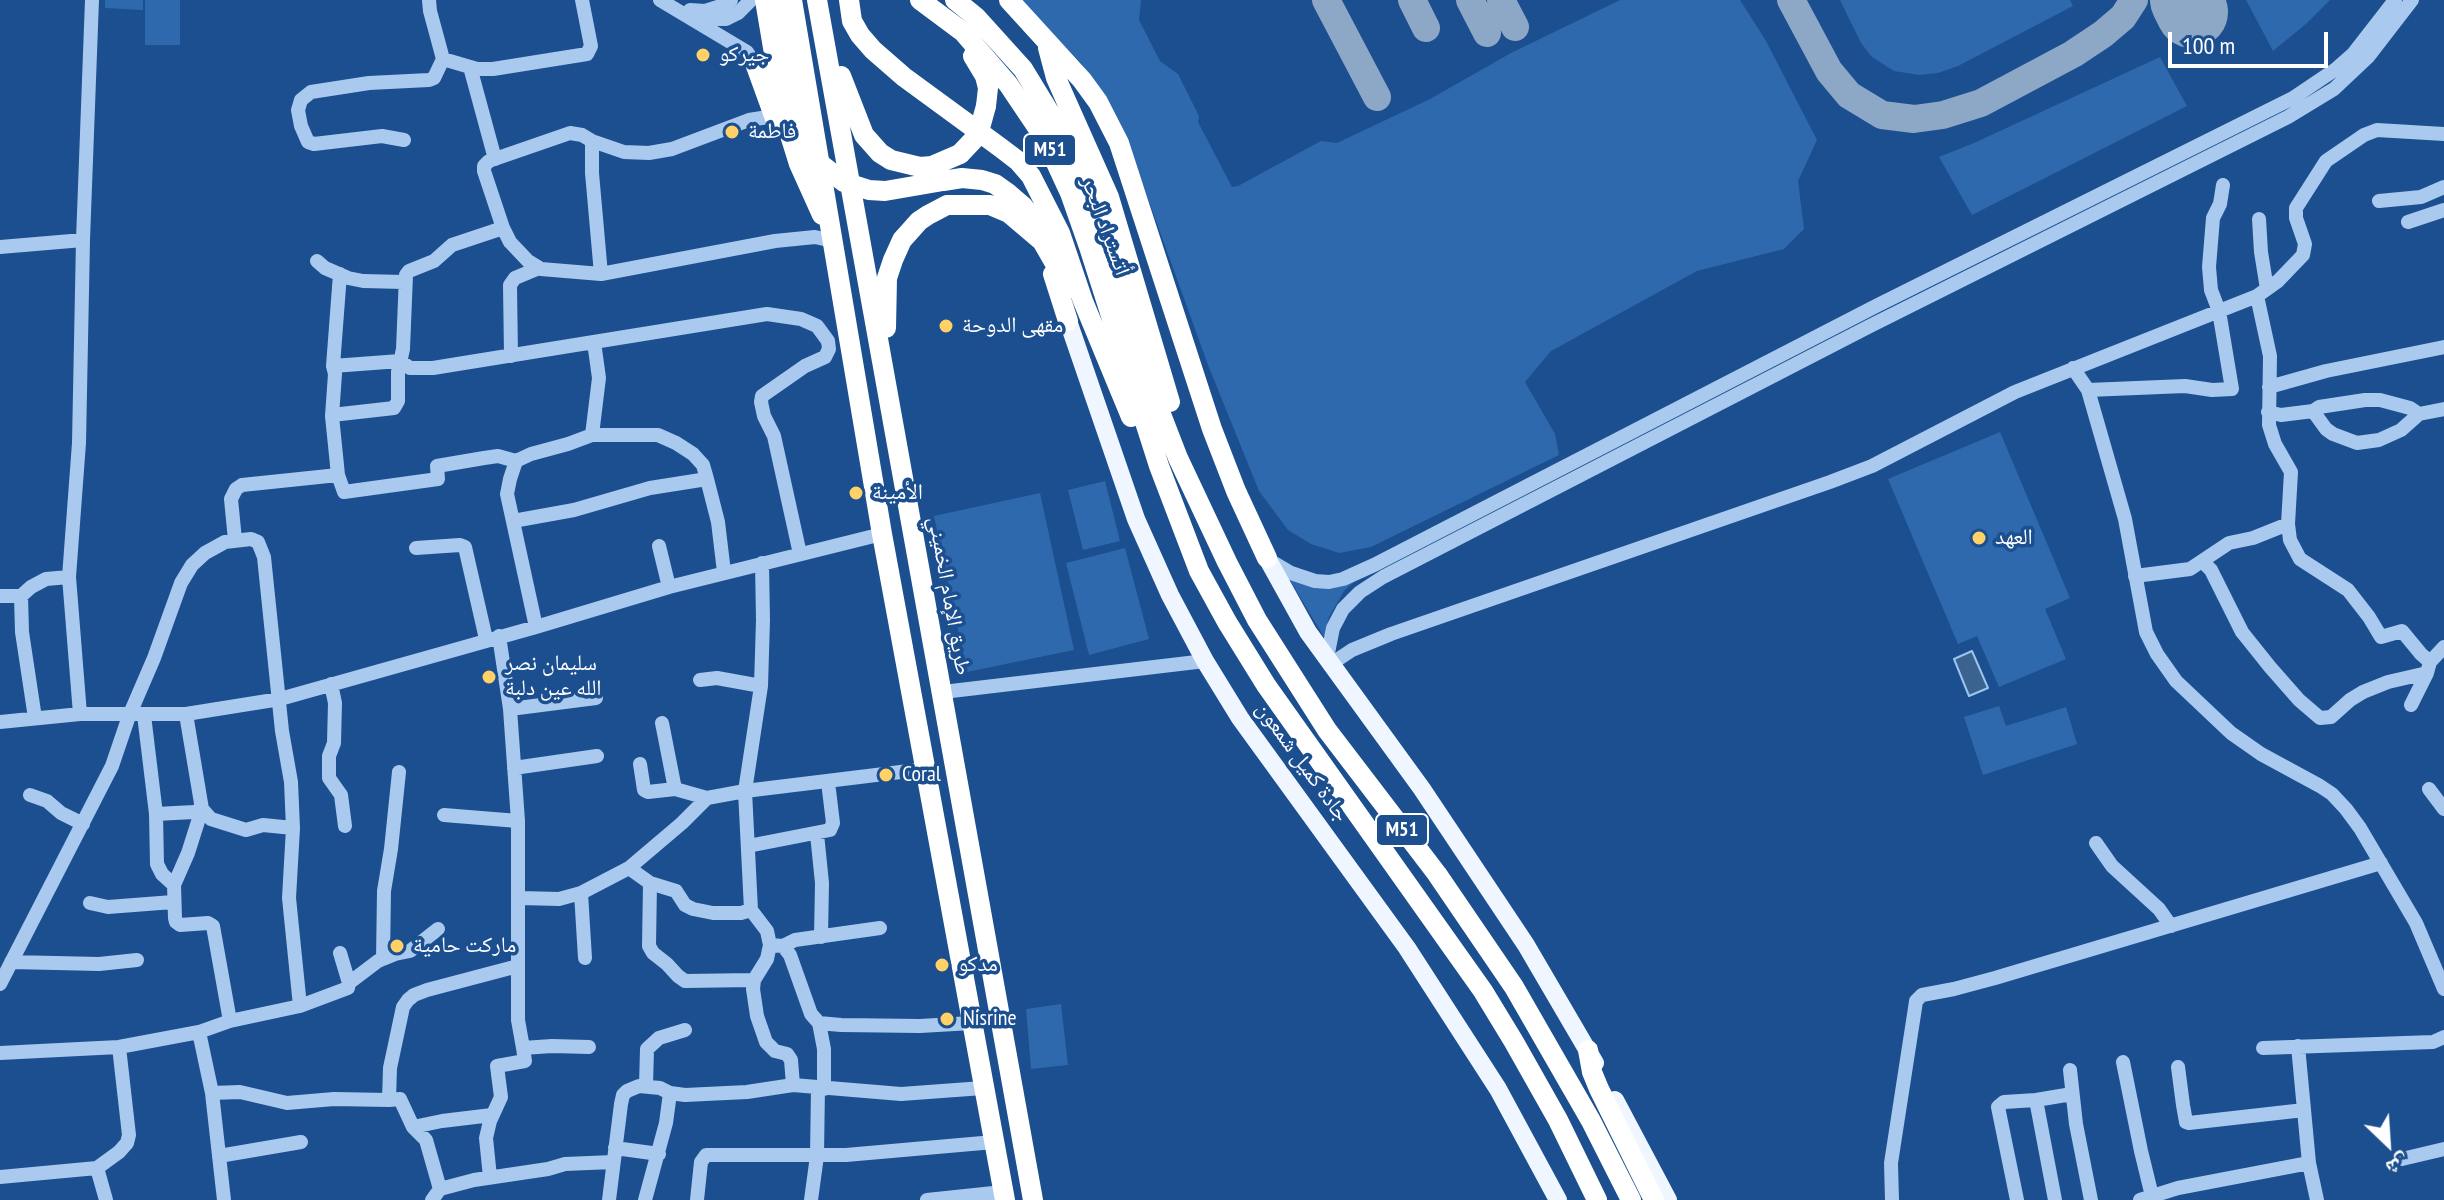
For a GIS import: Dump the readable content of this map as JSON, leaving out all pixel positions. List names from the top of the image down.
{
  "streets": {
    "highway": [
      "M51",
      "أتستراد البحر",
      "طريق الإمام الخميني",
      "جادة كميل شمعون"
    ]
  },
  "crossings": [
    ["أتستراد البحر", "جادة كميل شمعون"]
  ],
  "places": [
    "جيركو",
    "فاطمة",
    "مقهى الدوحة",
    "الأمينة",
    "العهد",
    "سليمان نصر الله عين دلبة",
    "Coral",
    "ماركت حامية",
    "مدكو",
    "Nisrine"
  ],
  "scale_bar": "100 m",
  "north": "bottom right"
}
